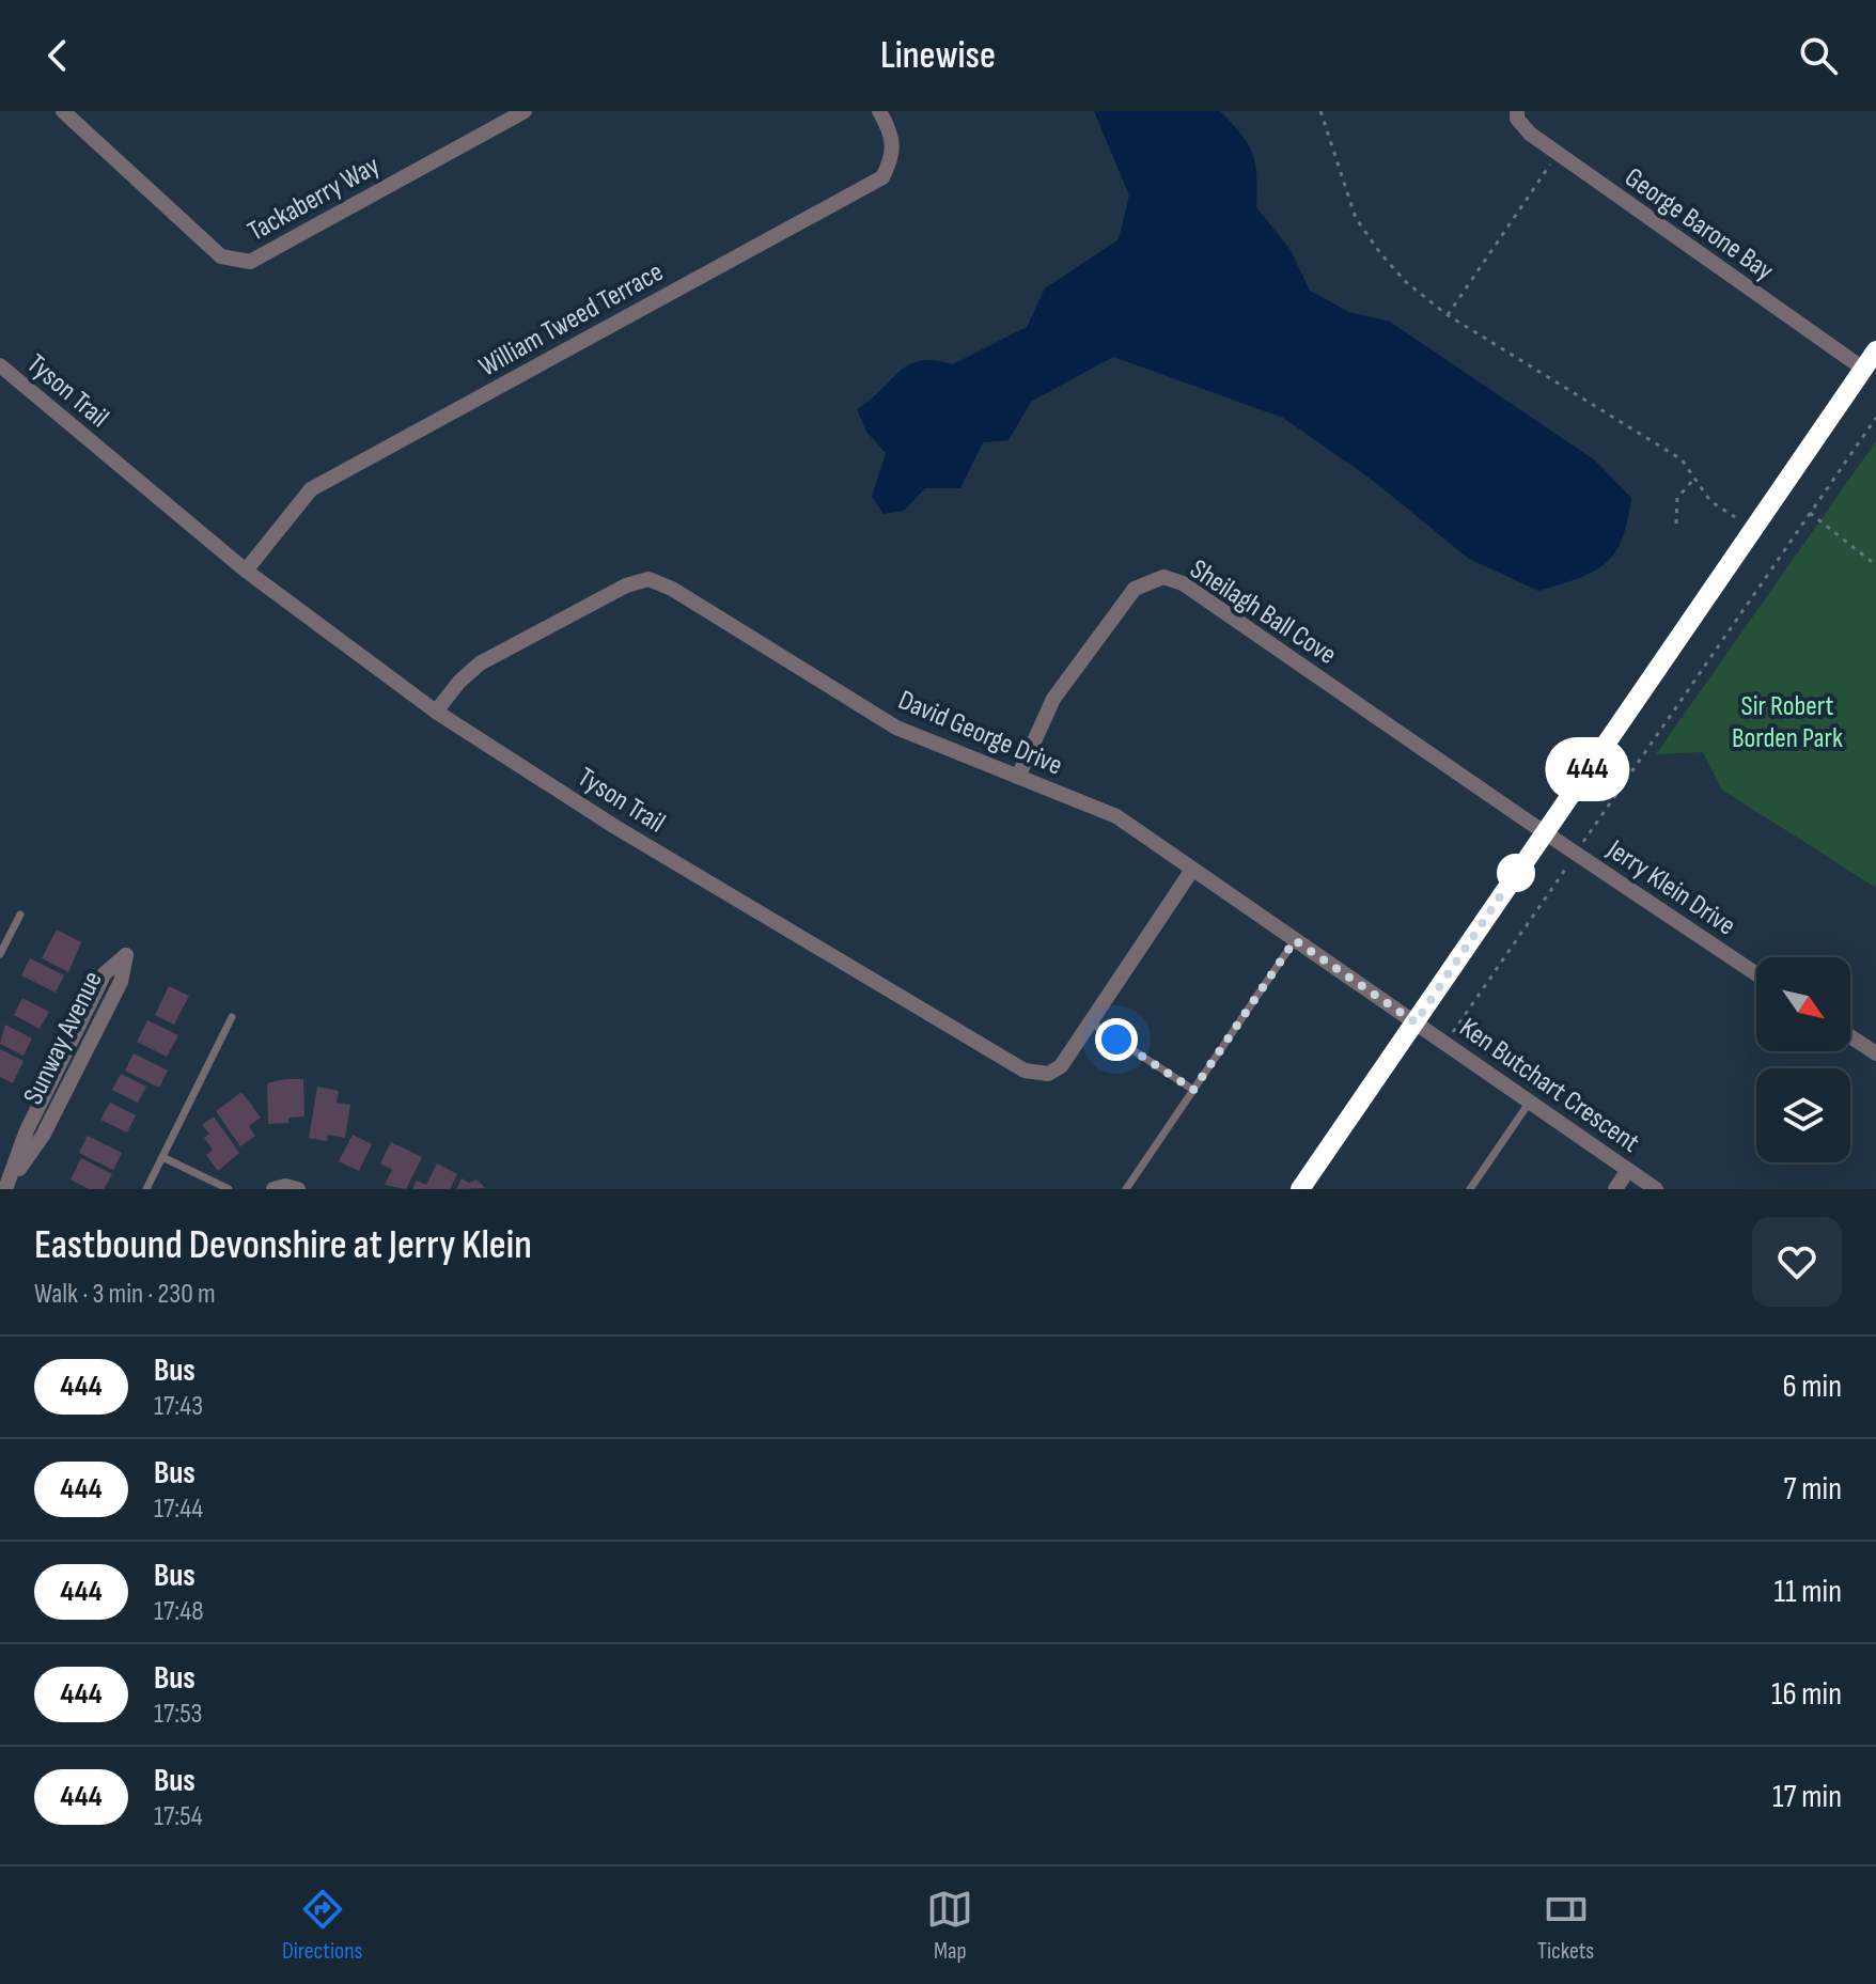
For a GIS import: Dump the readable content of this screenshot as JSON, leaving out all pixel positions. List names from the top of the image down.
{
  "streets": {
    "street": [
      "Tackaberry Way",
      "George Barone Bay",
      "William Tweed Terrace",
      "Tyson Trail",
      "Sheilagh Ball Cove",
      "David George Drive",
      "Jerry Klein Drive",
      "Sunway Avenue",
      "Ken Butchart Crescent"
    ]
  },
  "crossings": [
    ["William Tweed Terrace", "Tyson Trail"],
    ["Tyson Trail", "David George Drive"],
    ["Sheilagh Ball Cove", "David George Drive"],
    ["Sheilagh Ball Cove", "Jerry Klein Drive"],
    ["David George Drive", "Ken Butchart Crescent"]
  ],
  "parks": ["Sir Robert Borden Park"],
  "lines": ["bus line 444"],
  "north": "bottom right",
  "page": {
    "header": "Linewise",
    "on_map": "444",
    "heading": ["Eastbound Devonshire at Jerry Klein", "Walk · 3 min · 230 m"],
    "list": [
      {
        "mark": "444",
        "name": "Bus",
        "note": "17:43",
        "value": "6 min"
      },
      {
        "mark": "444",
        "name": "Bus",
        "note": "17:44",
        "value": "7 min"
      },
      {
        "mark": "444",
        "name": "Bus",
        "note": "17:48",
        "value": "11 min"
      },
      {
        "mark": "444",
        "name": "Bus",
        "note": "17:53",
        "value": "16 min"
      },
      {
        "mark": "444",
        "name": "Bus",
        "note": "17:54",
        "value": "17 min"
      }
    ],
    "tabs": ["Directions", "Map", "Tickets"]
  }
}
